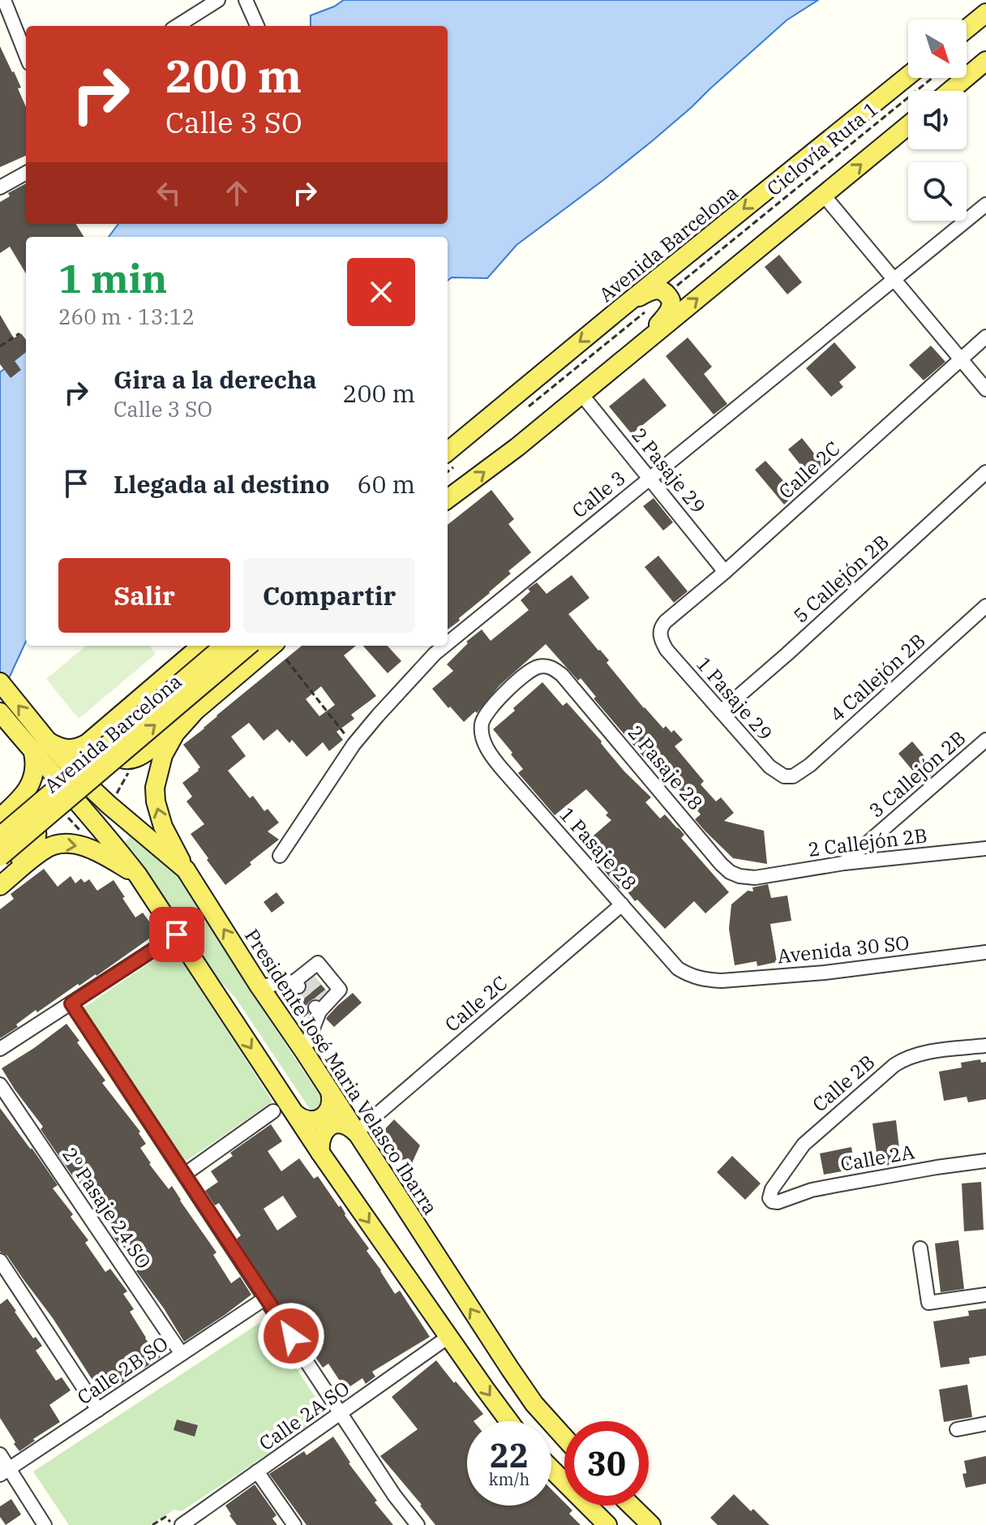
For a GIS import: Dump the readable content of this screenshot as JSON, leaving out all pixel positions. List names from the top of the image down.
{
  "streets": {
    "main road": ["Avenida Barcelona", "Presidente José Maria Velasco Ibarra"],
    "street": [
      "Calle 2C",
      "2 Pasaje 29",
      "Calle 3",
      "5 Callejón 2B",
      "4 Callejón 2B",
      "1 Pasaje 29",
      "2 Pasaje 28",
      "3 Callejón 2B",
      "2 Callejón 2B",
      "1 Pasaje 28",
      "Avenida 30 SO",
      "Calle 2B",
      "Calle 2A",
      "2º Pasaje 24 SO",
      "Calle 2B SO",
      "Calle 2A SO"
    ],
    "path": ["Ciclovía Ruta 1"]
  },
  "crossings": [
    ["Calle 2C", "2 Pasaje 29"],
    ["Calle 2C", "1 Pasaje 29"],
    ["Calle 2C", "1 Pasaje 28"],
    ["Calle 2C", "Presidente José Maria Velasco Ibarra"],
    ["2 Pasaje 29", "Calle 3"],
    ["5 Callejón 2B", "1 Pasaje 29"],
    ["4 Callejón 2B", "1 Pasaje 29"],
    ["2 Pasaje 28", "2 Callejón 2B"],
    ["2 Pasaje 28", "1 Pasaje 28"],
    ["3 Callejón 2B", "2 Callejón 2B"],
    ["1 Pasaje 28", "Avenida 30 SO"],
    ["Calle 2B", "Calle 2A"],
    ["2º Pasaje 24 SO", "Calle 2B SO"]
  ],
  "north": "bottom right",
  "page": {
    "turn": ["200 m", "Calle 3 SO"],
    "heading": ["1 min", "260 m · 13:12"],
    "list": [
      {
        "name": "Gira a la derecha",
        "note": "Calle 3 SO",
        "value": "200 m"
      },
      {
        "name": "Llegada al destino",
        "value": "60 m"
      }
    ],
    "buttons": ["Salir", "Compartir"],
    "speed": "22 km/h",
    "limit": "30"
  }
}
